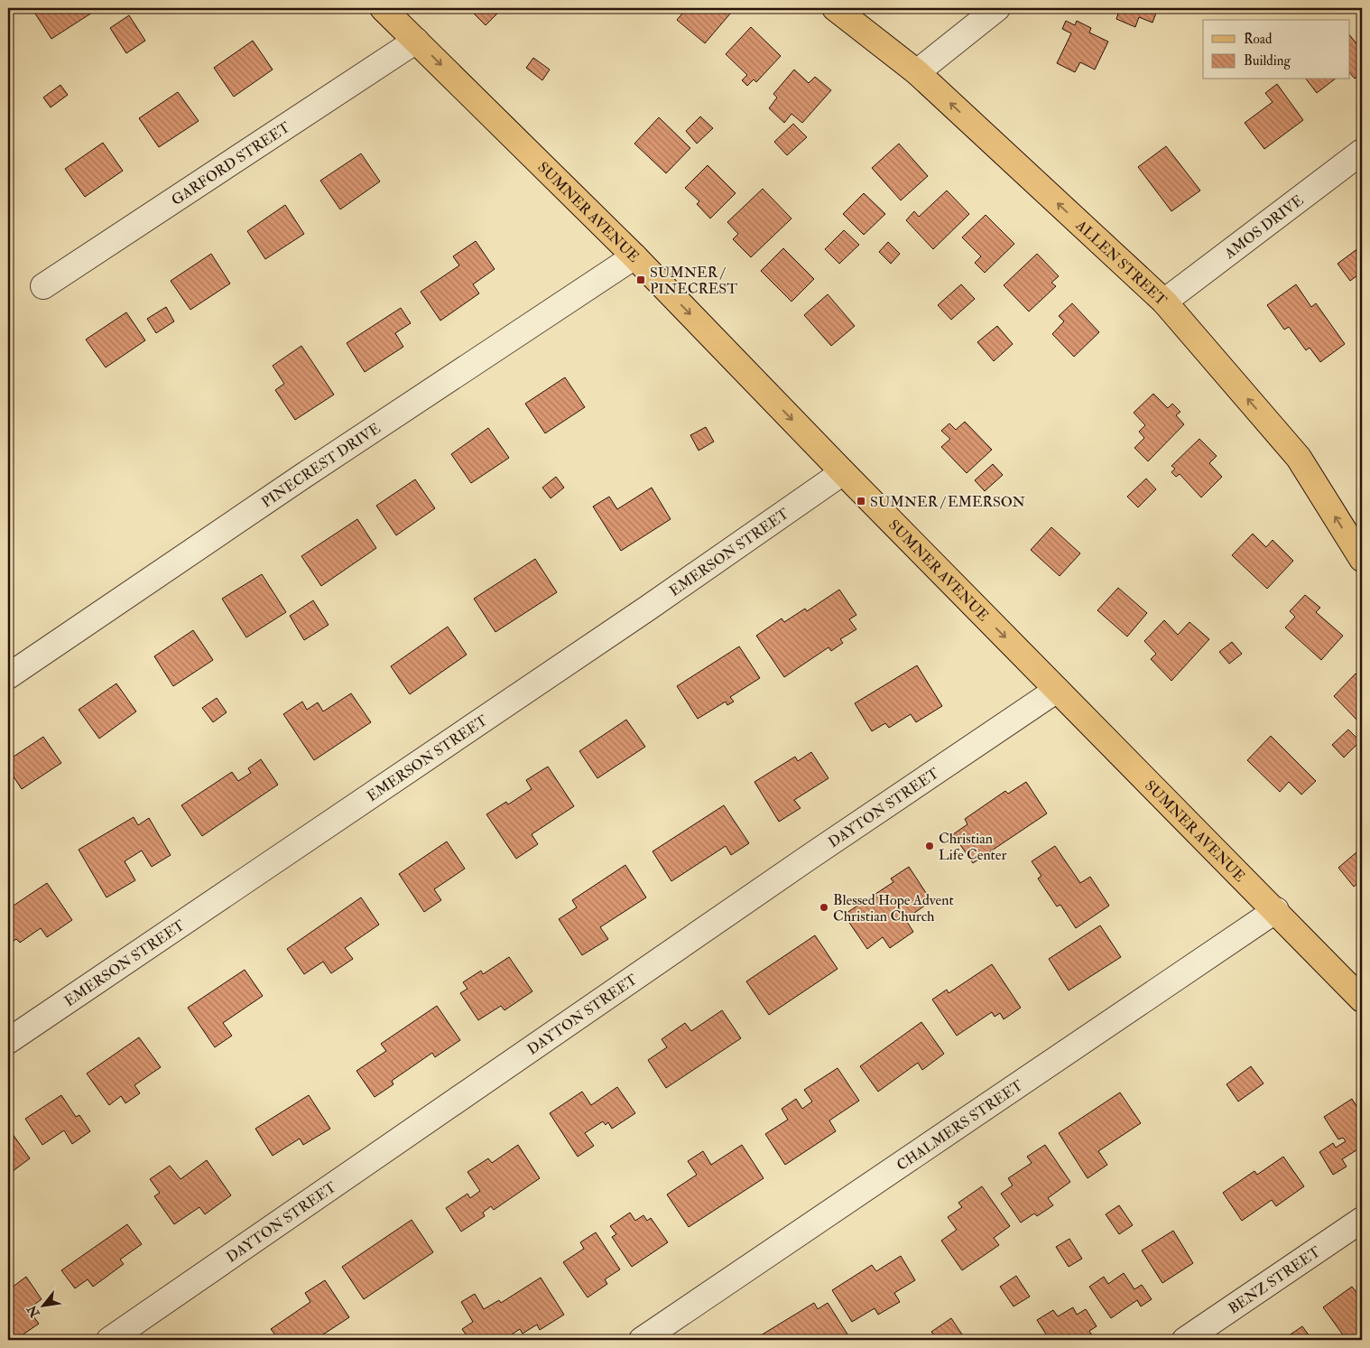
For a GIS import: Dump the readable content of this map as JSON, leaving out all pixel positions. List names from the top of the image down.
{
  "streets": {
    "main road": ["SUMNER AVENUE", "ALLEN STREET"],
    "street": [
      "GARFORD STREET",
      "AMOS DRIVE",
      "PINECREST DRIVE",
      "EMERSON STREET",
      "DAYTON STREET",
      "CHALMERS STREET",
      "BENZ STREET"
    ]
  },
  "crossings": [
    ["GARFORD STREET", "SUMNER AVENUE"],
    ["SUMNER AVENUE", "PINECREST DRIVE"],
    ["SUMNER AVENUE", "EMERSON STREET"],
    ["SUMNER AVENUE", "DAYTON STREET"],
    ["SUMNER AVENUE", "CHALMERS STREET"],
    ["AMOS DRIVE", "ALLEN STREET"]
  ],
  "one_way": ["SUMNER AVENUE", "ALLEN STREET"],
  "places": {
    "transit": ["SUMNER / PINECREST", "SUMNER / EMERSON"],
    "other": ["Christian Life Center", "Blessed Hope Advent Christian Church"]
  },
  "legend": ["Road", "Building"],
  "north": "bottom left"
}
